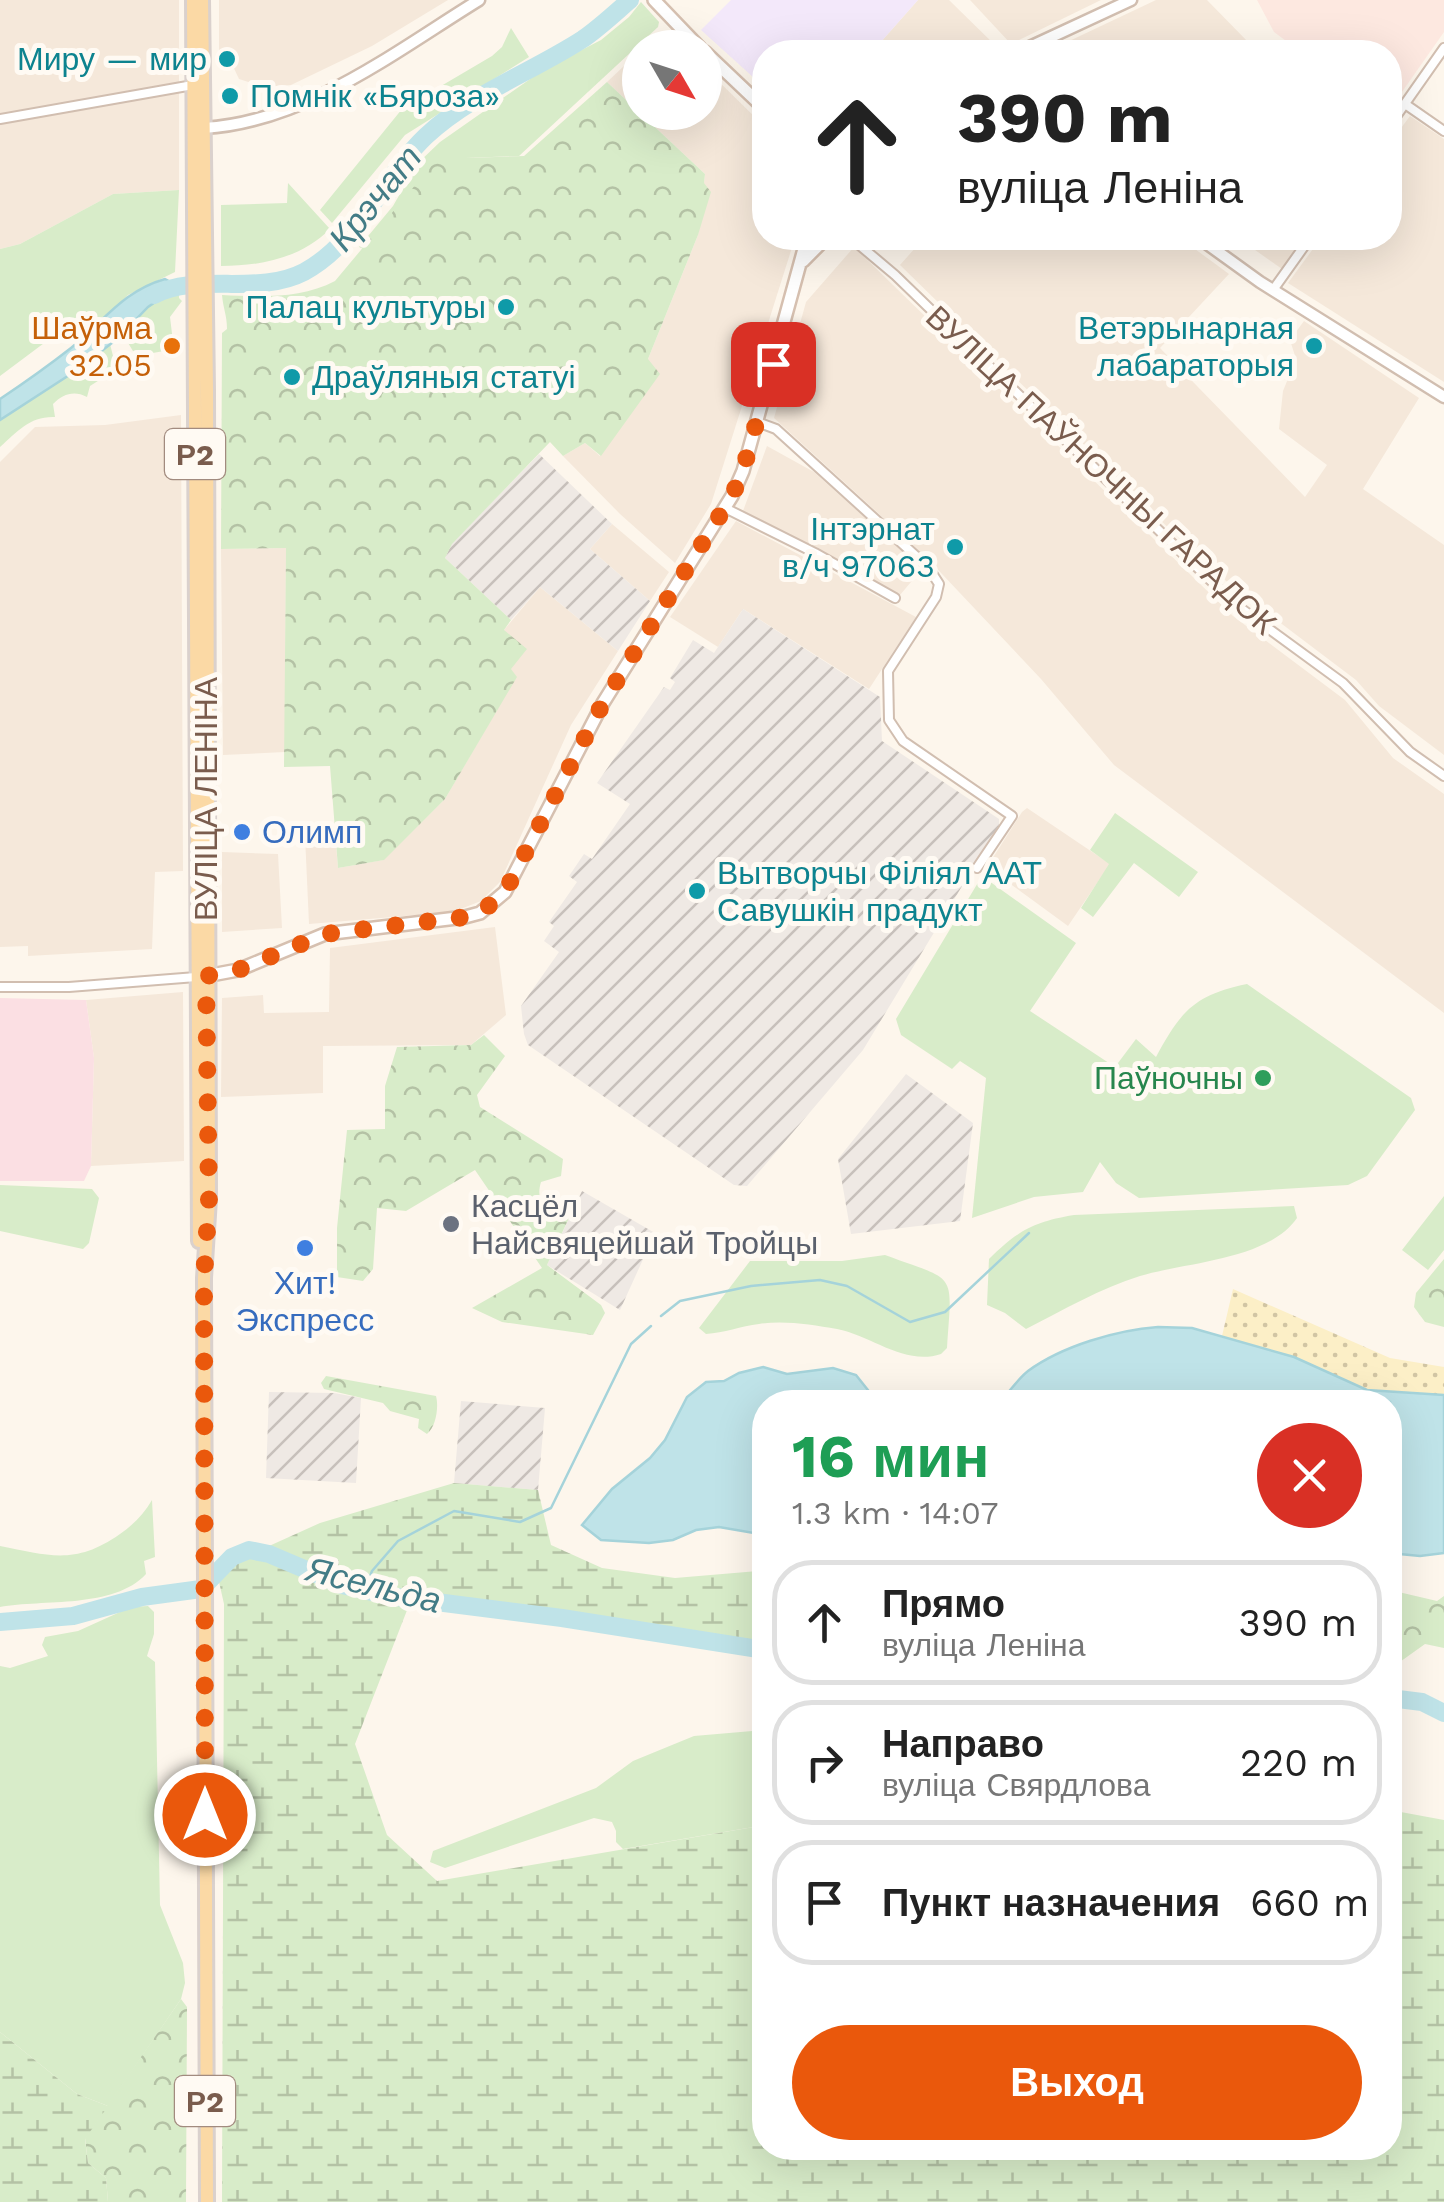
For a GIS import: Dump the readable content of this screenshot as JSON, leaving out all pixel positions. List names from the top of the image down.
{
  "streets": {
    "main road": ["Р2", "ВУЛІЦА ЛЕНІНА"],
    "street": ["ВУЛІЦА ПАЎНОЧНЫ ГАРАДОК"]
  },
  "water": ["Крэчат", "Ясельда"],
  "places": [
    "Миру — мир",
    "Помнік «Бяроза»",
    "Палац культуры",
    "Шаўрма 32.05",
    "Ветэрынарная лабараторыя",
    "Драўляныя статуі",
    "Інтэрнат в/ч 97063",
    "Олимп",
    "Вытворчы Філіял ААТ Савушкін прадукт",
    "Паўночны",
    "Касцёл Найсвяцейшай Тройцы",
    "Хит! Экспресс"
  ],
  "north": "bottom right",
  "page": {
    "turn": ["390 m", "вуліца Леніна"],
    "heading": ["16 мин", "1.3 km · 14:07"],
    "list": [
      {
        "name": "Прямо",
        "note": "вуліца Леніна",
        "value": "390 m"
      },
      {
        "name": "Направо",
        "note": "вуліца Свярдлова",
        "value": "220 m"
      },
      {
        "name": "Пункт назначения",
        "value": "660 m"
      }
    ],
    "buttons": "Выход"
  }
}
